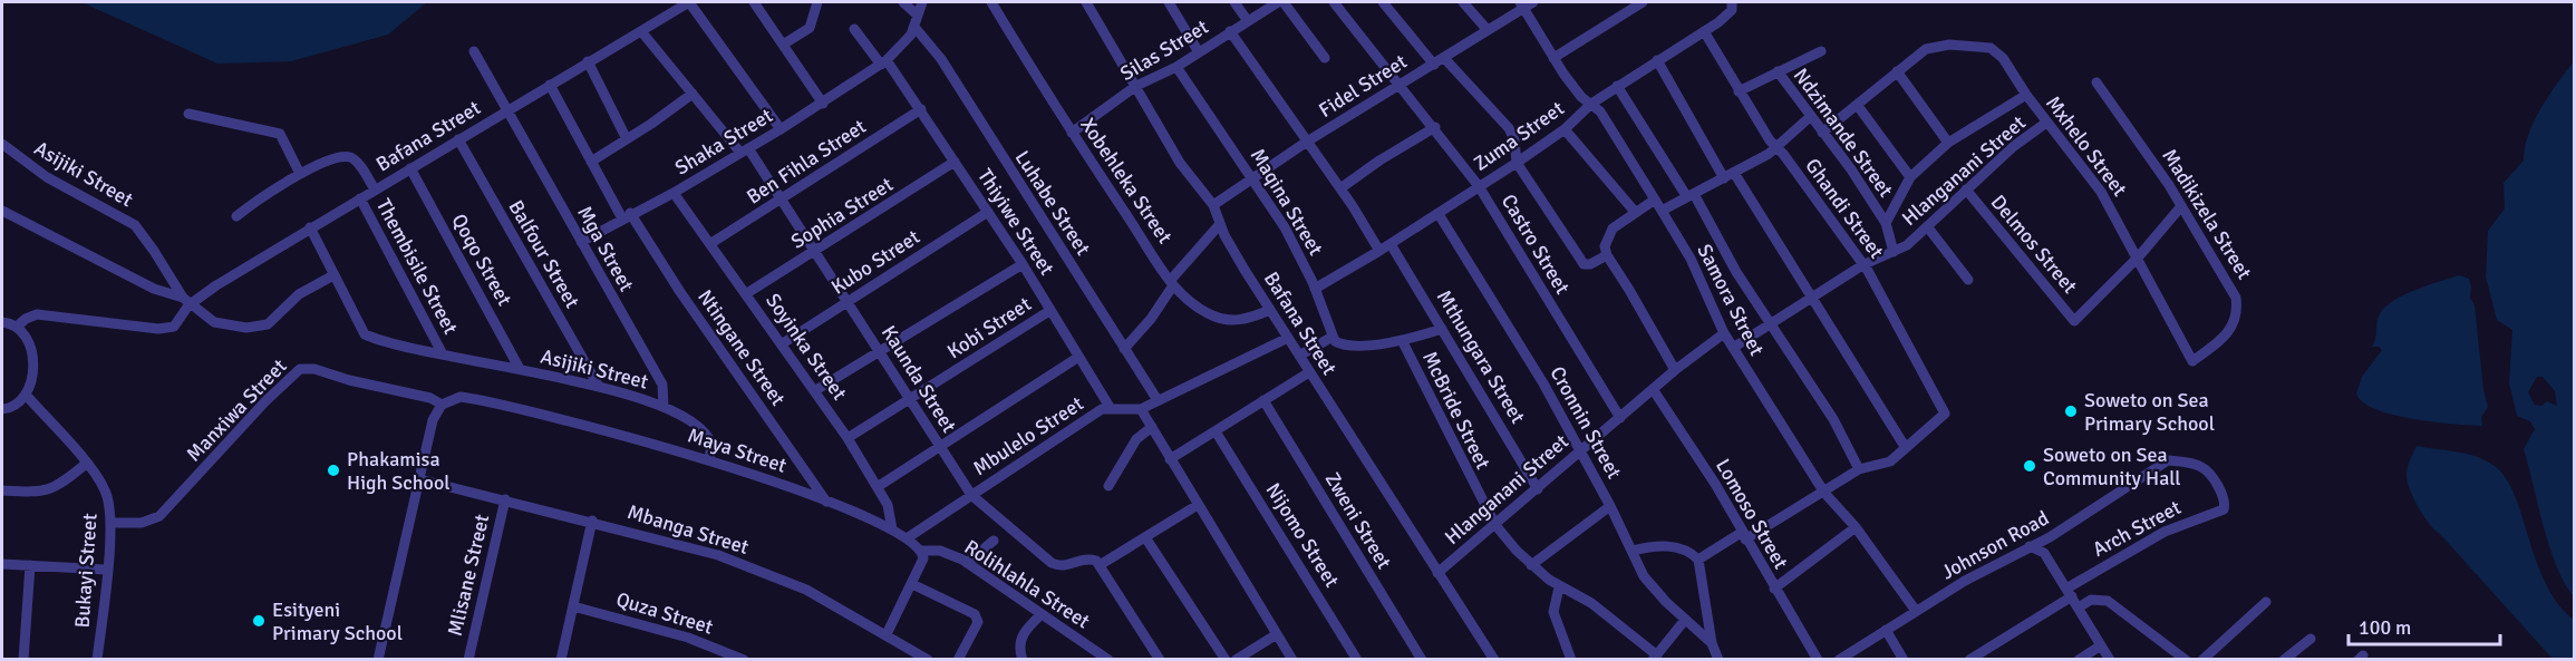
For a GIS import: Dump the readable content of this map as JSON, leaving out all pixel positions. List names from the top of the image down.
{
  "streets": {
    "street": [
      "Silas Street",
      "Fidel Street",
      "Ndzimande Street",
      "Bafana Street",
      "Zuma Street",
      "Shaka Street",
      "Mxhelo Street",
      "Ben Fihla Street",
      "Hlanganani Street",
      "Asijiki Street",
      "Xobehleka Street",
      "Maqina Street",
      "Luhabe Street",
      "Ghandi Street",
      "Sophia Street",
      "Madikizela Street",
      "Thiyiwe Street",
      "Castro Street",
      "Delmos Street",
      "Mga Street",
      "Balfour Street",
      "Qoqo Street",
      "Kubo Street",
      "Thembisile Street",
      "Samora Street",
      "Kobi Street",
      "Soyinka Street",
      "Ntingane Street",
      "Mthungara Street",
      "Kaunda Street",
      "Manxiwa Street",
      "McBride Street",
      "Cronnin Street",
      "Mbulelo Street",
      "Maya Street",
      "Lomoso Street",
      "Zweni Street",
      "Arch Street",
      "Mbanga Street",
      "Nijomo Street",
      "Johnson Road",
      "Bukayi Street",
      "Mlisane Street",
      "Rolihlahla Street",
      "Quza Street"
    ]
  },
  "crossings": [
    ["Silas Street", "Bafana Street"],
    ["Silas Street", "Xobehleka Street"],
    ["Silas Street", "Maqina Street"],
    ["Fidel Street", "Bafana Street"],
    ["Fidel Street", "Maqina Street"],
    ["Fidel Street", "Castro Street"],
    ["Fidel Street", "Samora Street"],
    ["Ndzimande Street", "Mxhelo Street"],
    ["Ndzimande Street", "Hlanganani Street"],
    ["Bafana Street", "Hlanganani Street"],
    ["Bafana Street", "Asijiki Street"],
    ["Bafana Street", "Xobehleka Street"],
    ["Bafana Street", "Mga Street"],
    ["Bafana Street", "Balfour Street"],
    ["Bafana Street", "Qoqo Street"],
    ["Bafana Street", "Thembisile Street"],
    ["Bafana Street", "Ntingane Street"],
    ["Bafana Street", "Kaunda Street"],
    ["Zuma Street", "Maqina Street"],
    ["Zuma Street", "Ghandi Street"],
    ["Zuma Street", "Castro Street"],
    ["Zuma Street", "Samora Street"],
    ["Zuma Street", "Mthungara Street"],
    ["Zuma Street", "Cronnin Street"],
    ["Shaka Street", "Luhabe Street"],
    ["Shaka Street", "Thiyiwe Street"],
    ["Shaka Street", "Mga Street"],
    ["Shaka Street", "Soyinka Street"],
    ["Shaka Street", "Ntingane Street"],
    ["Shaka Street", "Kaunda Street"],
    ["Mxhelo Street", "Hlanganani Street"],
    ["Mxhelo Street", "Madikizela Street"],
    ["Mxhelo Street", "Delmos Street"],
    ["Ben Fihla Street", "Thiyiwe Street"],
    ["Ben Fihla Street", "Soyinka Street"],
    ["Ben Fihla Street", "Kaunda Street"],
    ["Hlanganani Street", "Ghandi Street"],
    ["Hlanganani Street", "Castro Street"],
    ["Hlanganani Street", "Delmos Street"],
    ["Hlanganani Street", "Samora Street"],
    ["Hlanganani Street", "Mthungara Street"],
    ["Hlanganani Street", "McBride Street"],
    ["Hlanganani Street", "Cronnin Street"],
    ["Hlanganani Street", "Lomoso Street"],
    ["Asijiki Street", "Mga Street"],
    ["Asijiki Street", "Balfour Street"],
    ["Asijiki Street", "Qoqo Street"],
    ["Asijiki Street", "Thembisile Street"],
    ["Asijiki Street", "Maya Street"],
    ["Sophia Street", "Thiyiwe Street"],
    ["Sophia Street", "Soyinka Street"],
    ["Sophia Street", "Kaunda Street"],
    ["Thiyiwe Street", "Kubo Street"],
    ["Thiyiwe Street", "Kobi Street"],
    ["Thiyiwe Street", "Mbulelo Street"],
    ["Kubo Street", "Soyinka Street"],
    ["Kubo Street", "Kaunda Street"],
    ["Samora Street", "Johnson Road"],
    ["Kobi Street", "Soyinka Street"],
    ["Kobi Street", "Kaunda Street"],
    ["Soyinka Street", "Maya Street"],
    ["Ntingane Street", "Maya Street"],
    ["Kaunda Street", "Mbulelo Street"],
    ["Manxiwa Street", "Maya Street"],
    ["Manxiwa Street", "Bukayi Street"],
    ["Mbulelo Street", "Maya Street"],
    ["Maya Street", "Rolihlahla Street"],
    ["Arch Street", "Johnson Road"],
    ["Mbanga Street", "Mlisane Street"]
  ],
  "places": [
    "Soweto on Sea Primary School",
    "Soweto on Sea Community Hall",
    "Phakamisa High School",
    "Esityeni Primary School"
  ],
  "scale_bar": "100 m"
}
